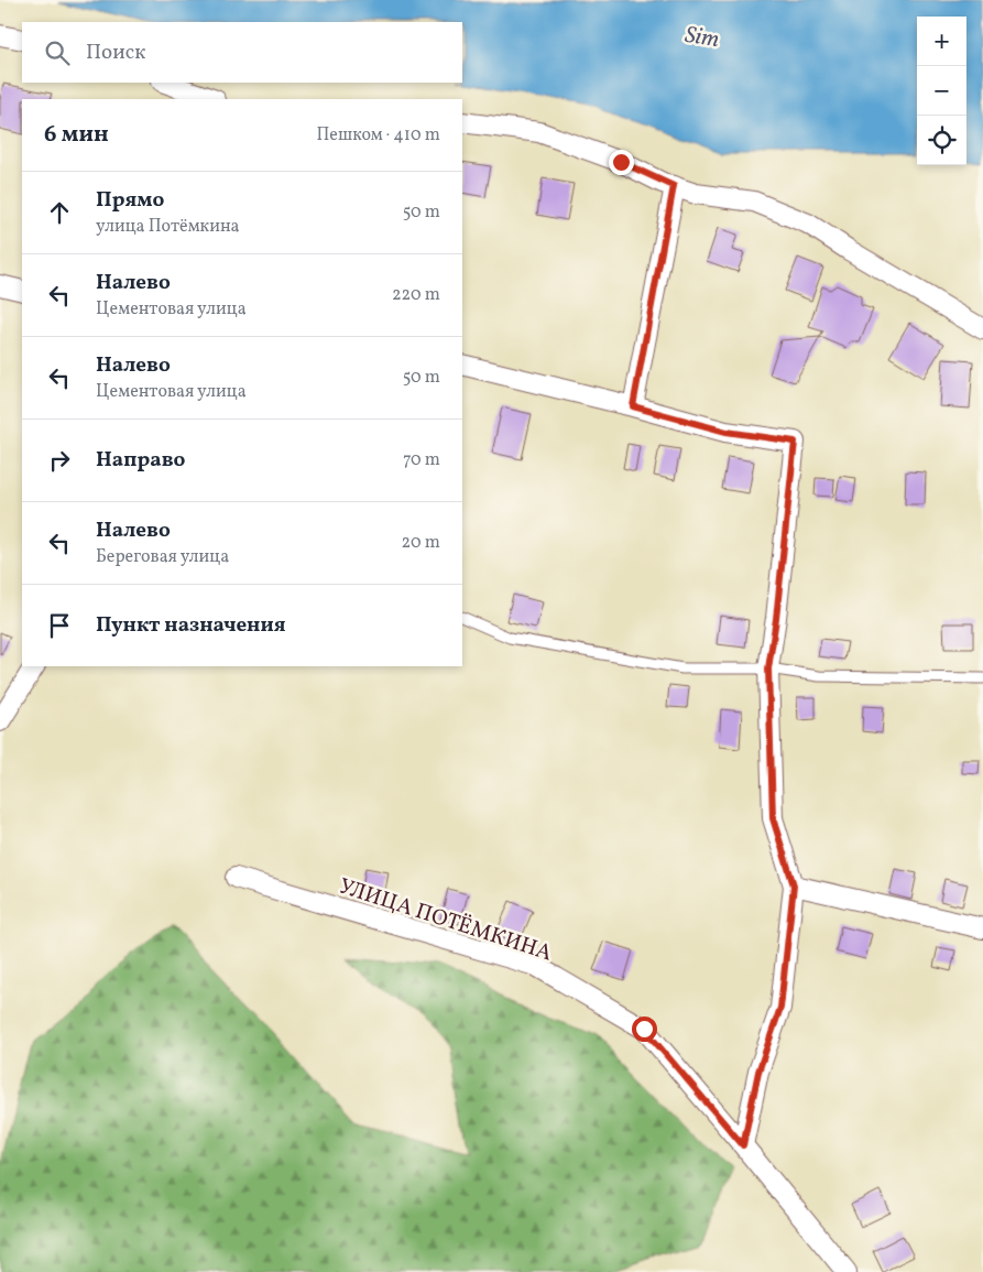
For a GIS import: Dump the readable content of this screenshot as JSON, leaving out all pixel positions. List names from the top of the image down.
{
  "streets": {
    "street": ["УЛИЦА ПОТЁМКИНА"]
  },
  "water": ["Sim"],
  "page": {
    "map_buttons": ["+", "−"],
    "search": "Поиск",
    "heading": ["6 мин", "Пешком · 410 m"],
    "list": [
      ["Прямо", "улица Потёмкина", "50 m"],
      ["Налево", "Цементовая улица", "220 m"],
      ["Налево", "Цементовая улица", "50 m"],
      ["Направо", "70 m"],
      ["Налево", "Береговая улица", "20 m"],
      "Пункт назначения"
    ]
  }
}
